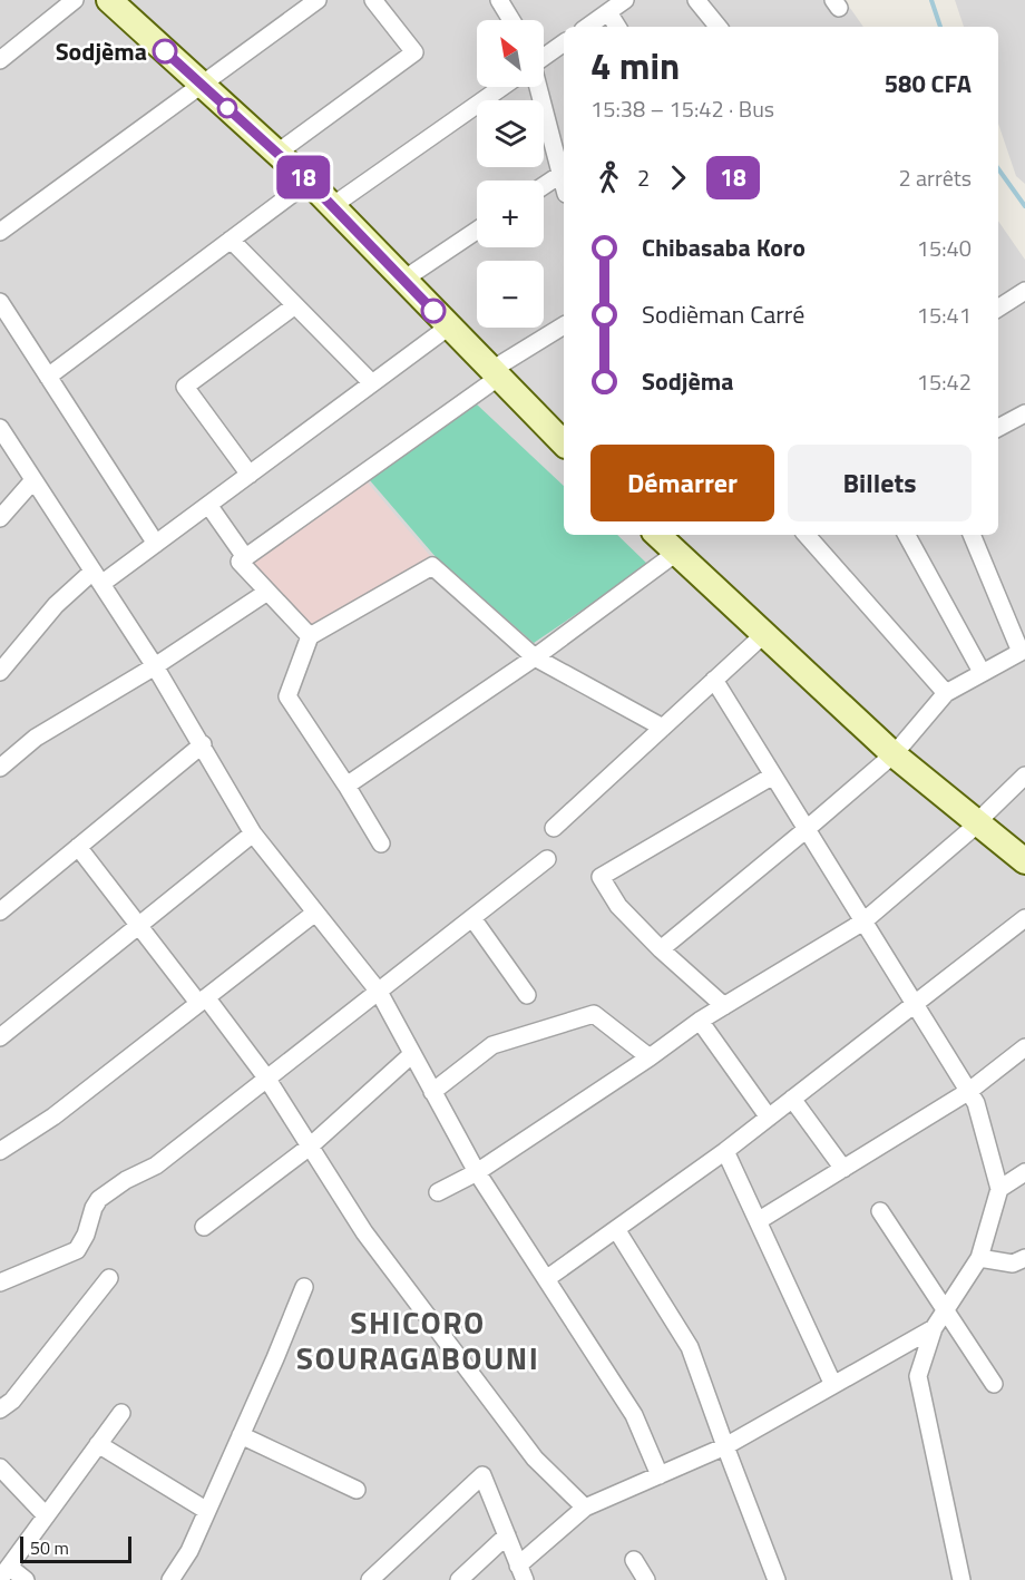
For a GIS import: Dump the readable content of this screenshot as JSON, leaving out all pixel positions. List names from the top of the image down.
{
  "districts": ["SHICORO SOURAGABOUNI"],
  "places": ["Sodjèma"],
  "lines": ["bus line 18"],
  "scale_bar": "50 m",
  "north": "top left",
  "page": {
    "on_map": "18",
    "map_buttons": ["+", "−"],
    "heading": ["4 min", "15:38 – 15:42 · Bus", "580 CFA"],
    "legs": ["2", "18", "2 arrêts"],
    "list": [
      {
        "name": "Chibasaba Koro",
        "value": "15:40"
      },
      {
        "name": "Sodièman Carré",
        "value": "15:41"
      },
      {
        "name": "Sodjèma",
        "value": "15:42"
      }
    ],
    "buttons": ["Démarrer", "Billets"],
    "scale": "50 m"
  }
}
